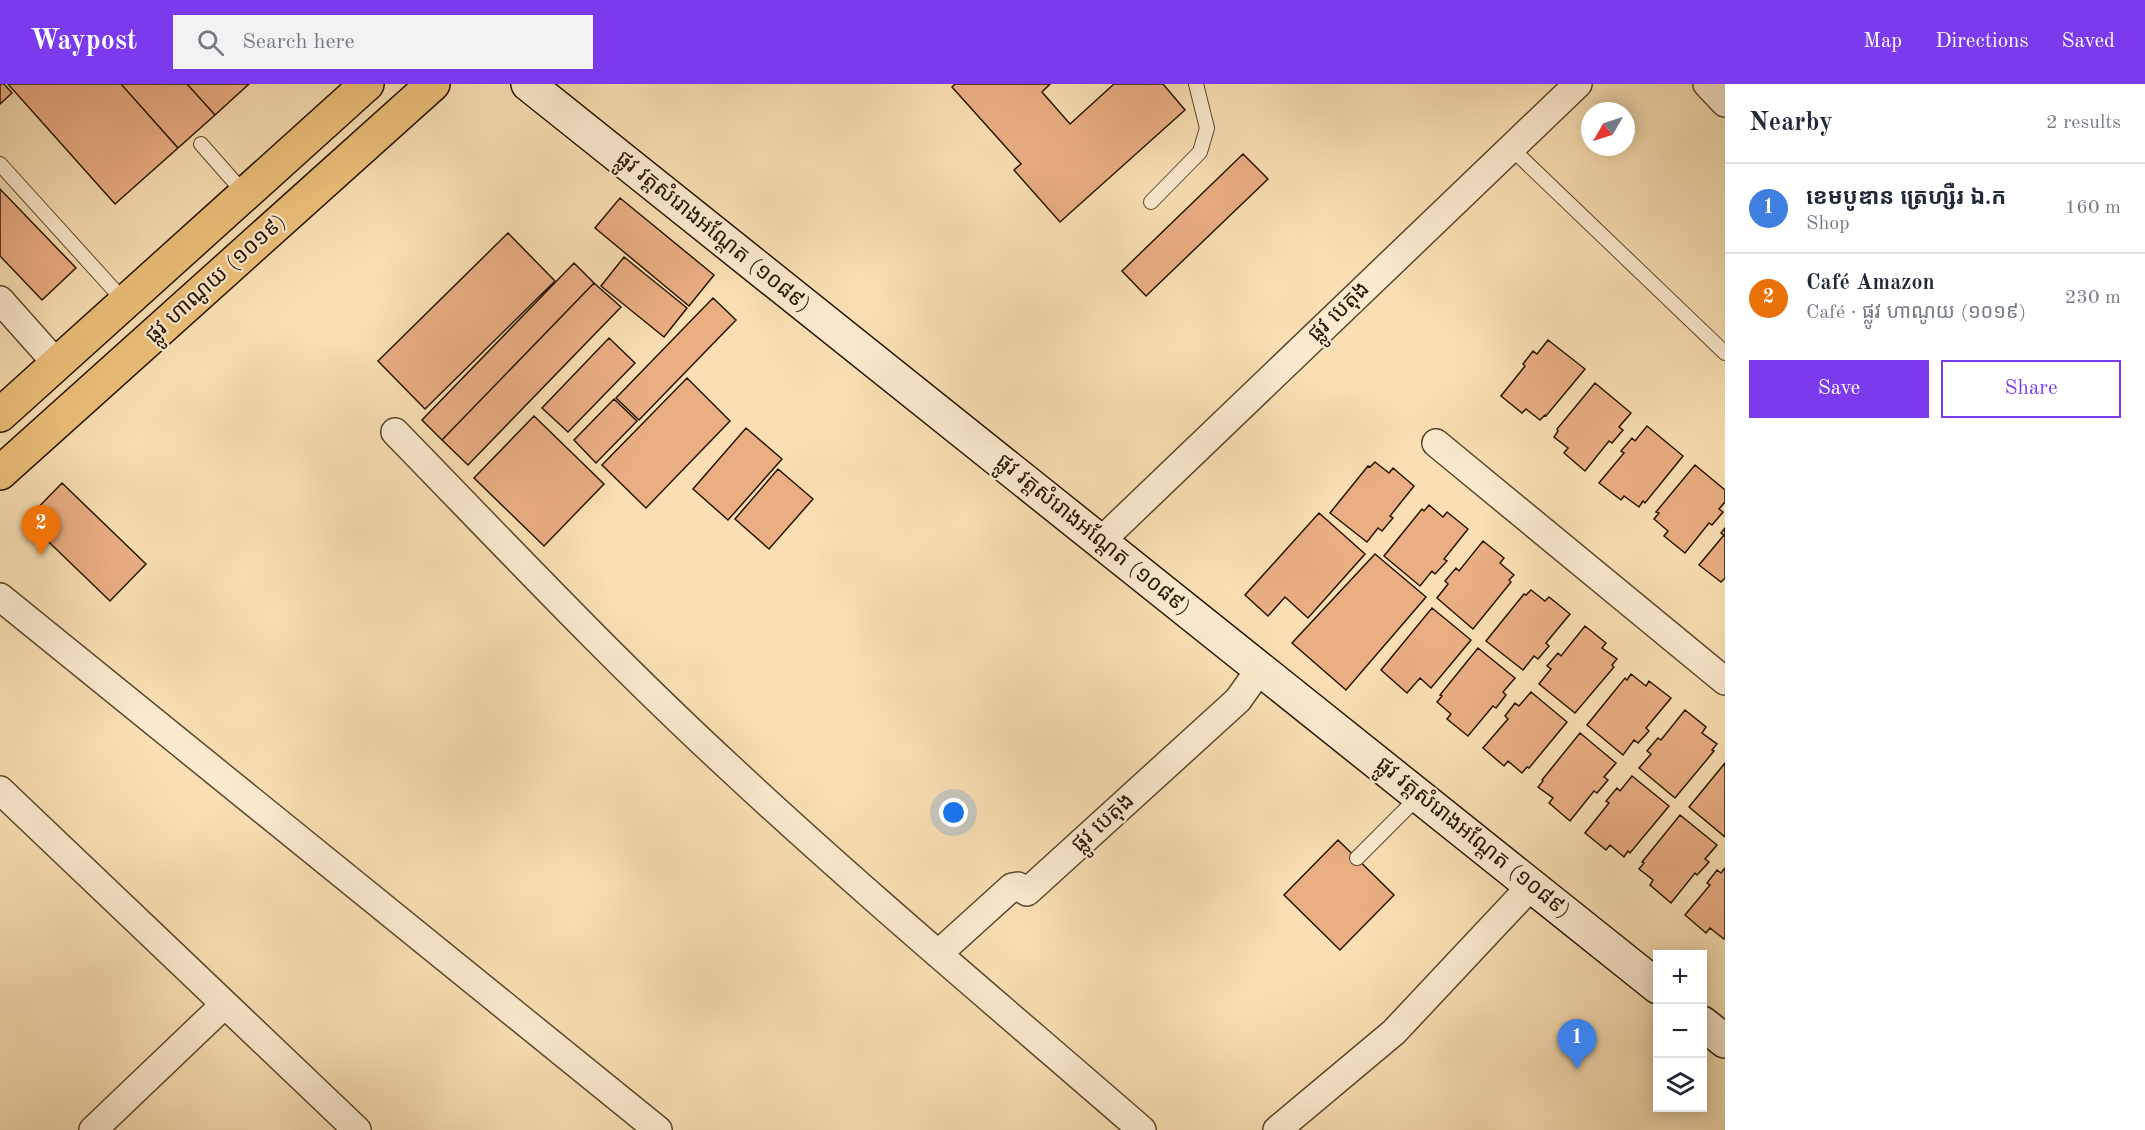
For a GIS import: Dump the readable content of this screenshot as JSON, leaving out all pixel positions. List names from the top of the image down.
{
  "streets": {
    "main road": ["ផ្លូវ វត្តសំរោងអណ្ដែត (១០៨៩)", "ផ្លូវ ហាណូយ (១០១៩)"],
    "street": ["ផ្លូវ បេតុង"]
  },
  "crossings": [
    ["ផ្លូវ វត្តសំរោងអណ្ដែត (១០៨៩)", "ផ្លូវ បេតុង"]
  ],
  "north": "bottom left",
  "page": {
    "header": "Waypost",
    "search": "Search here",
    "nav": ["Map", "Directions", "Saved"],
    "heading": ["Nearby", "2 results"],
    "list": [
      {
        "mark": "1",
        "name": "ខេមបូឌាន ត្រេហ្សឺរ ឯ.ក",
        "note": "Shop",
        "value": "160 m"
      },
      {
        "mark": "2",
        "name": "Café Amazon",
        "note": "Café · ផ្លូវ ហាណូយ (១០១៩)",
        "value": "230 m"
      }
    ],
    "buttons": ["Save", "Share"],
    "pins": ["2", "1"],
    "map_buttons": ["+", "−"]
  }
}
